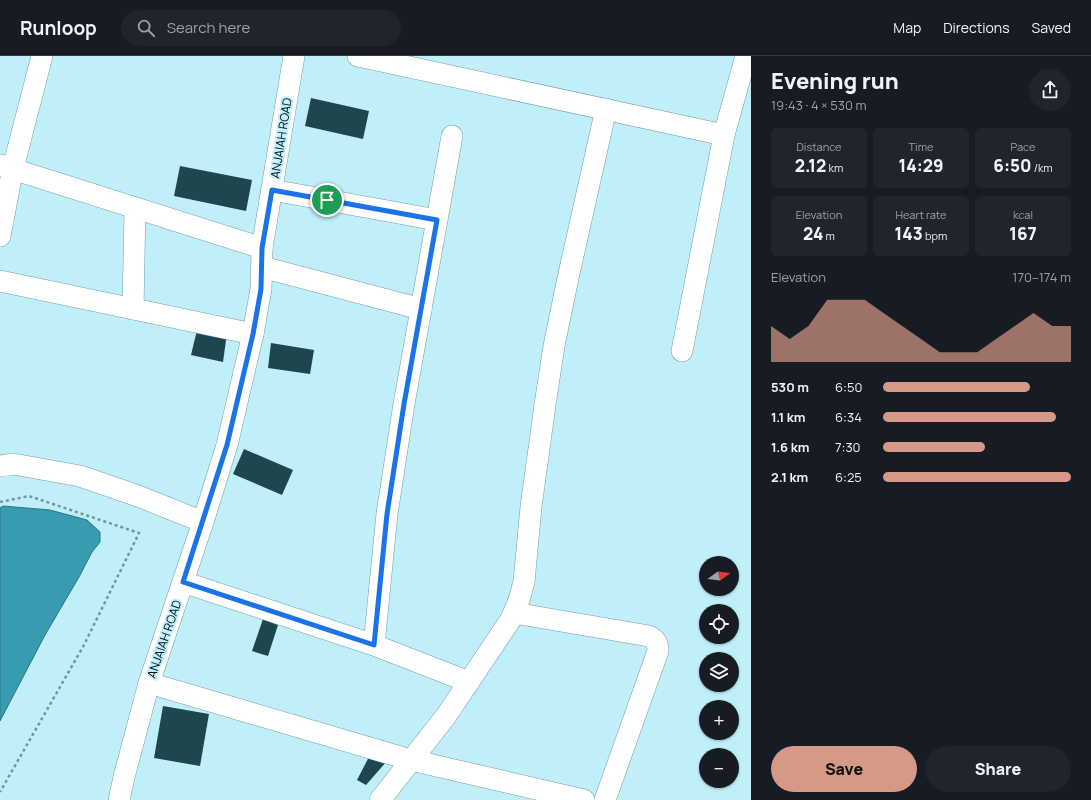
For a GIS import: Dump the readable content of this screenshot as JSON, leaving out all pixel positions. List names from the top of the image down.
{
  "streets": {
    "street": ["ANJAIAH ROAD"]
  },
  "north": "right",
  "page": {
    "header": "Runloop",
    "search": "Search here",
    "nav": ["Map", "Directions", "Saved"],
    "heading": ["Evening run", "19:43 · 4 × 530 m"],
    "stats": [
      ["Distance", "2.12 km"],
      ["Time", "14:29"],
      ["Pace", "6:50 /km"],
      ["Elevation", "24 m"],
      ["Heart rate", "143 bpm"],
      ["kcal", "167"]
    ],
    "chart": ["Elevation", "170–174 m"],
    "list": [
      {
        "name": "530 m",
        "note": "6:50"
      },
      {
        "name": "1.1 km",
        "note": "6:34"
      },
      {
        "name": "1.6 km",
        "note": "7:30"
      },
      {
        "name": "2.1 km",
        "note": "6:25"
      }
    ],
    "map_buttons": ["+", "−"],
    "buttons": ["Save", "Share"]
  }
}
